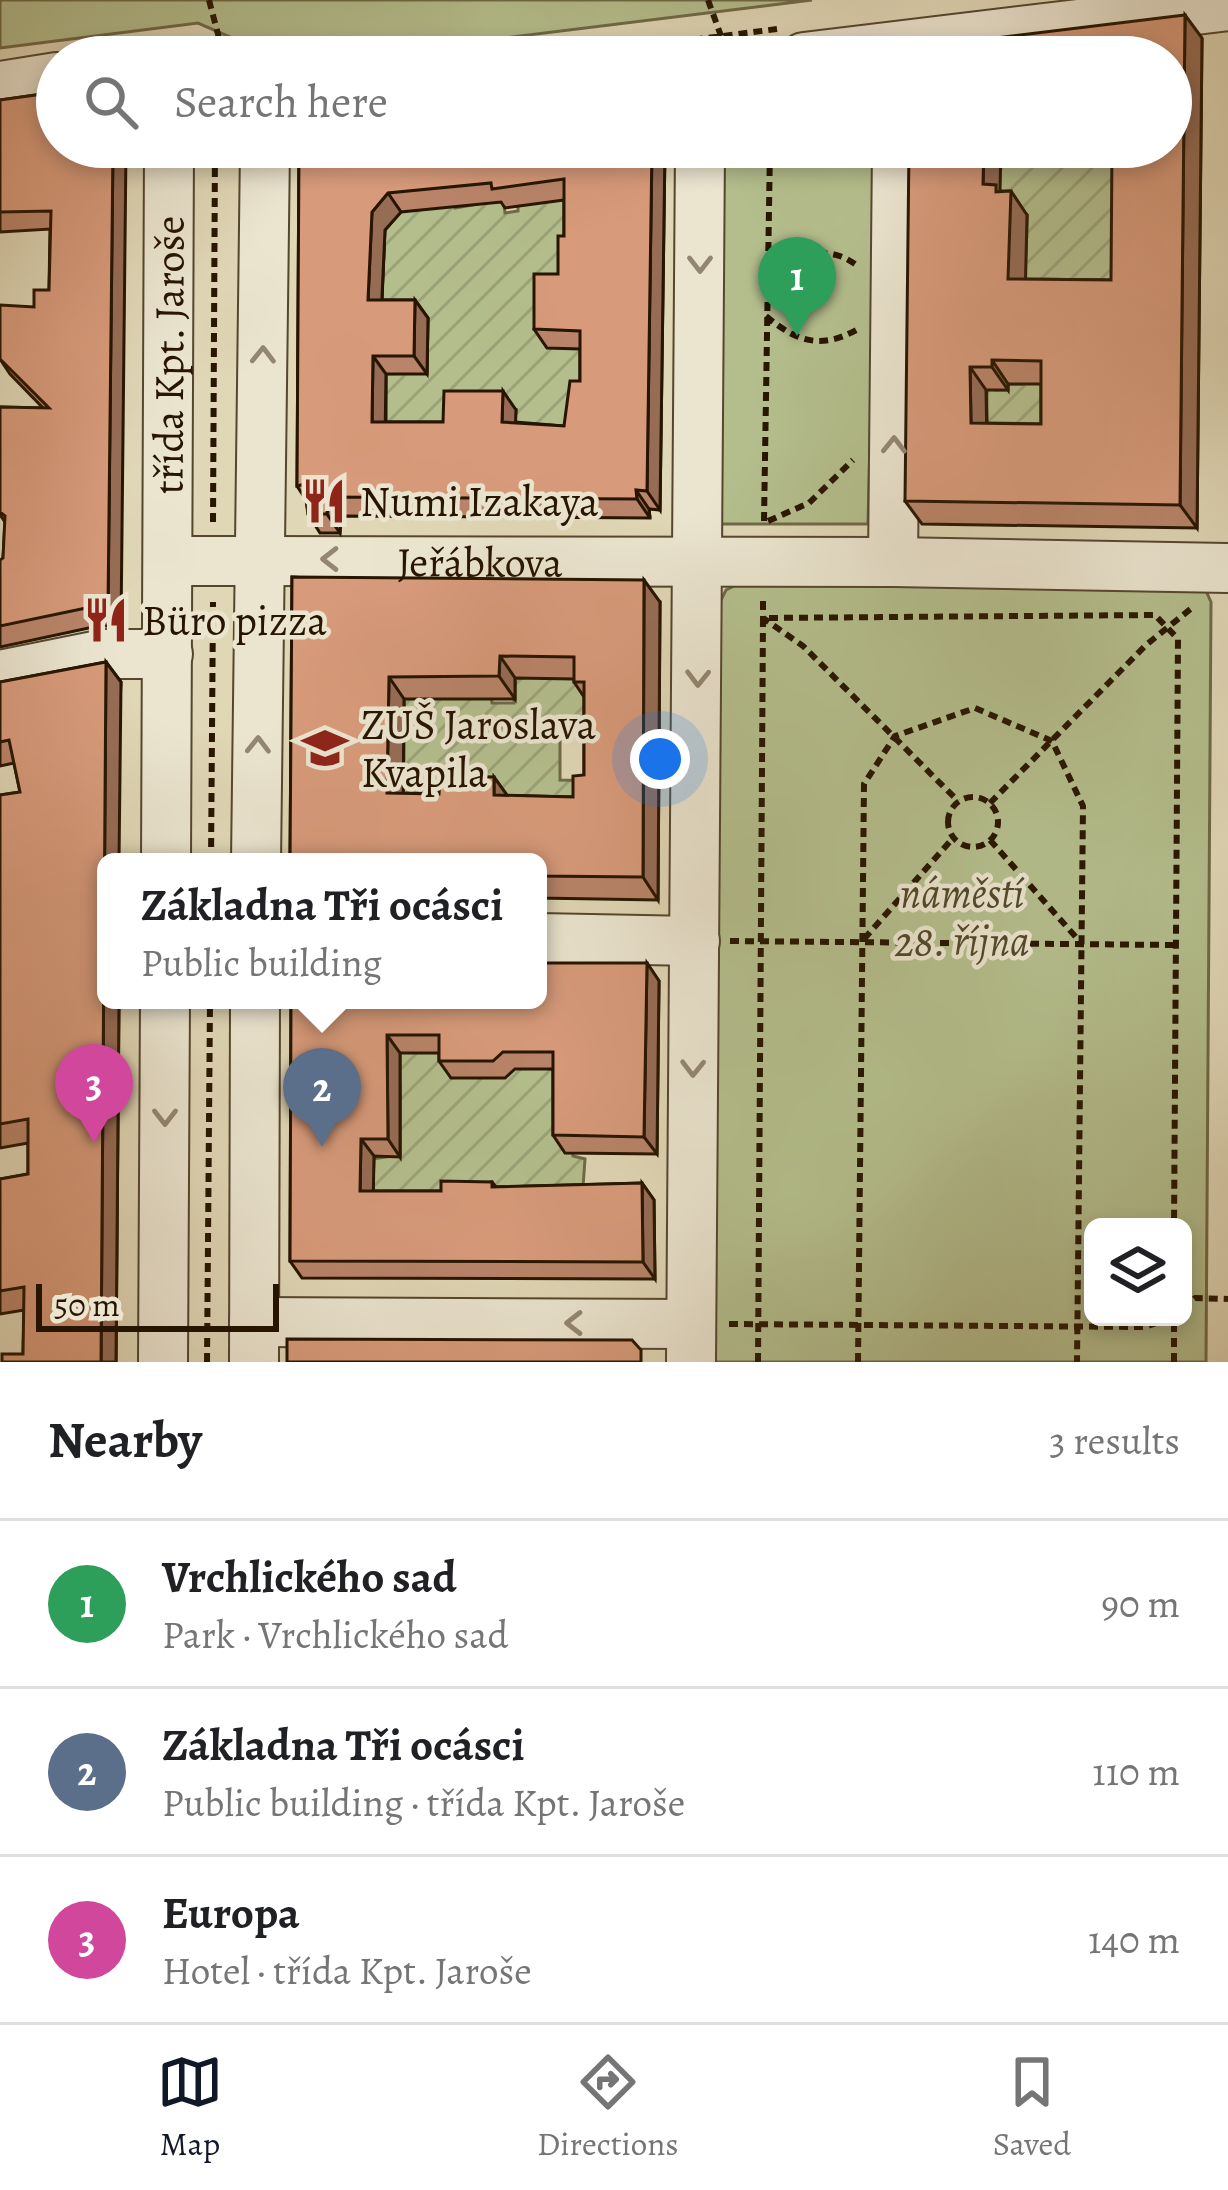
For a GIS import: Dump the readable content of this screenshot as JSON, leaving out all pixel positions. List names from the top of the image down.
{
  "streets": {
    "street": ["třída Kpt. Jaroše", "Jeřábkova"]
  },
  "parks": ["náměstí 28. října"],
  "places": {
    "restaurant": ["Numi Izakaya", "Büro pizza"],
    "school or university": ["ZUŠ Jaroslava Kvapila"]
  },
  "scale_bar": "50 m",
  "page": {
    "search": "Search here",
    "pins": ["1", "3", "2"],
    "popup": ["Základna Tři ocásci", "Public building"],
    "scale": "50 m",
    "heading": ["Nearby", "3 results"],
    "list": [
      {
        "mark": "1",
        "name": "Vrchlického sad",
        "note": "Park · Vrchlického sad",
        "value": "90 m"
      },
      {
        "mark": "2",
        "name": "Základna Tři ocásci",
        "note": "Public building · třída Kpt. Jaroše",
        "value": "110 m"
      },
      {
        "mark": "3",
        "name": "Europa",
        "note": "Hotel · třída Kpt. Jaroše",
        "value": "140 m"
      }
    ],
    "nav": ["Map", "Directions", "Saved"]
  }
}
